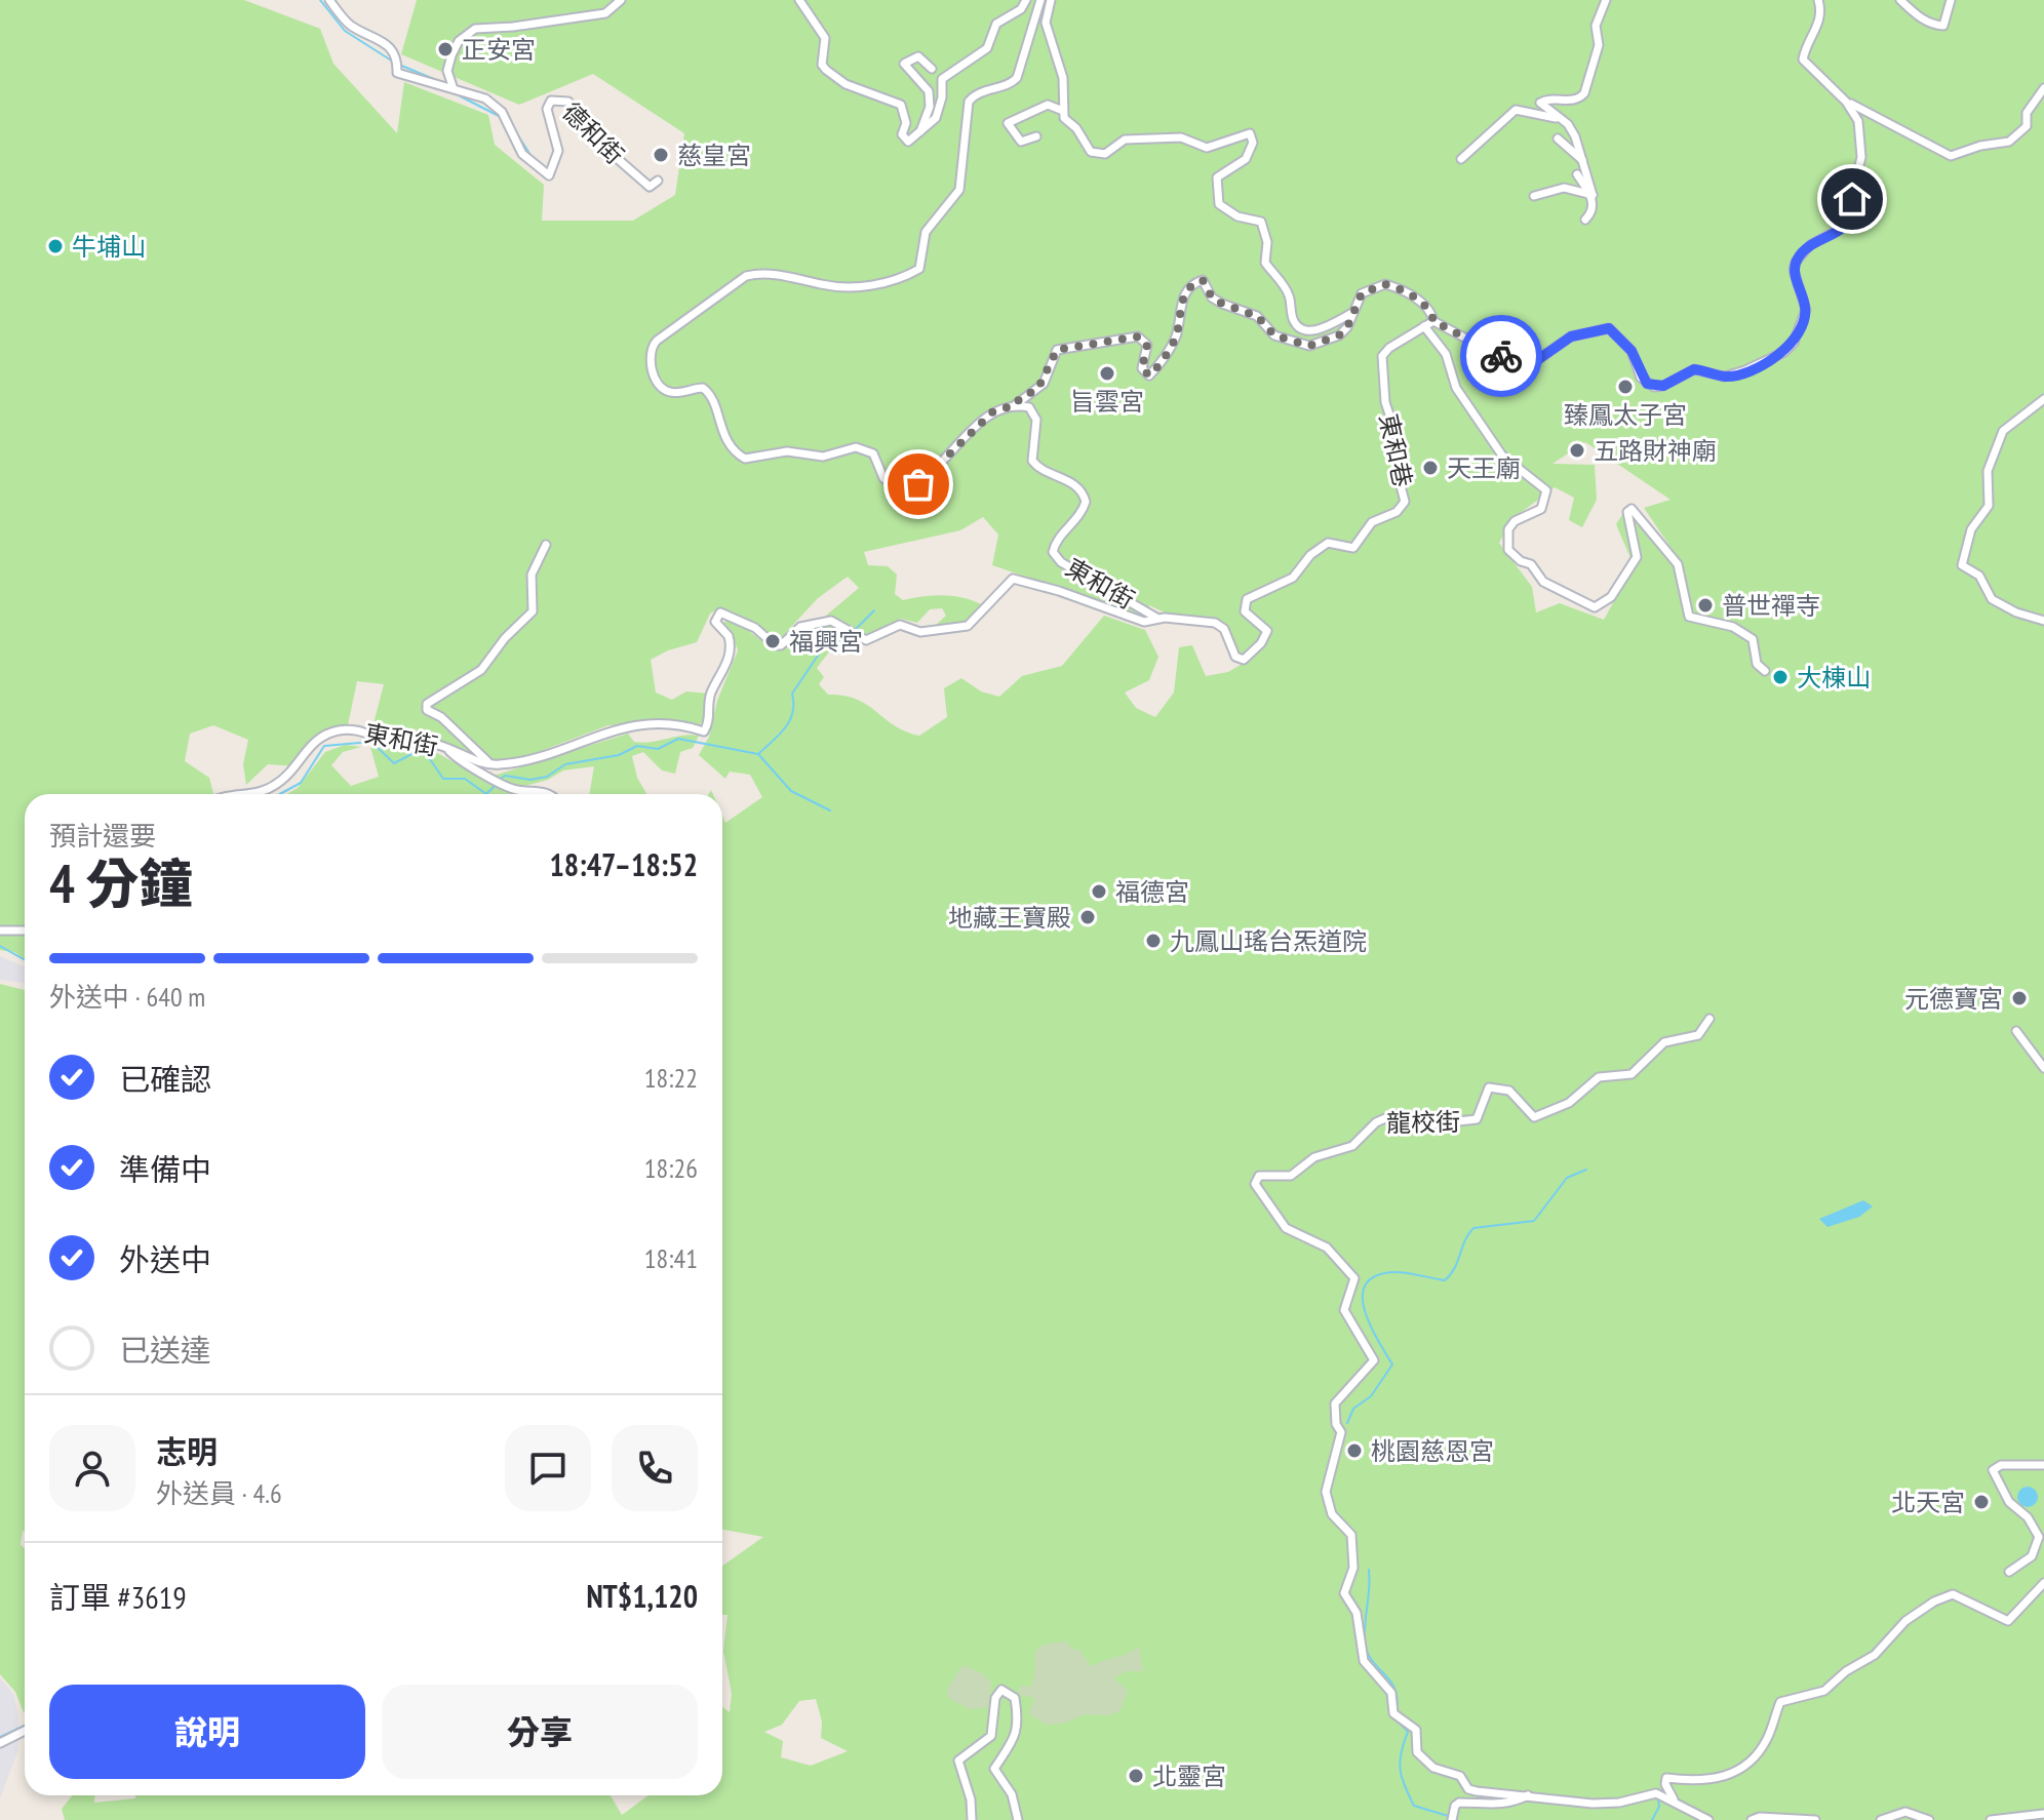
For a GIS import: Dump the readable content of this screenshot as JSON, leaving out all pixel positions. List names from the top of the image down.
{
  "streets": {
    "street": [
      "德和街",
      "東和巷",
      "東和街",
      "龍校街"
    ]
  },
  "crossings": [
    ["東和巷", "東和街"]
  ],
  "places": [
    "正安宮",
    "慈皇宮",
    "牛埔山",
    "旨雲宮",
    "臻鳳太子宮",
    "五路財神廟",
    "天王廟",
    "普世禪寺",
    "福興宮",
    "大棟山",
    "福德宮",
    "地藏王寶殿",
    "九鳳山瑤台炁道院",
    "元德寶宮",
    "桃園慈恩宮",
    "北天宮",
    "北靈宮"
  ],
  "page": {
    "heading": ["4 分鐘", "預計還要", "18:47–18:52"],
    "panel": [
      "志明",
      "外送員 · 4.6",
      "訂單 #3619",
      "NT$1,120"
    ],
    "bar": "外送中 · 640 m",
    "list": [
      ["已確認", "18:22"],
      ["準備中", "18:26"],
      ["外送中", "18:41"],
      "已送達"
    ],
    "buttons": ["說明", "分享"]
  }
}
